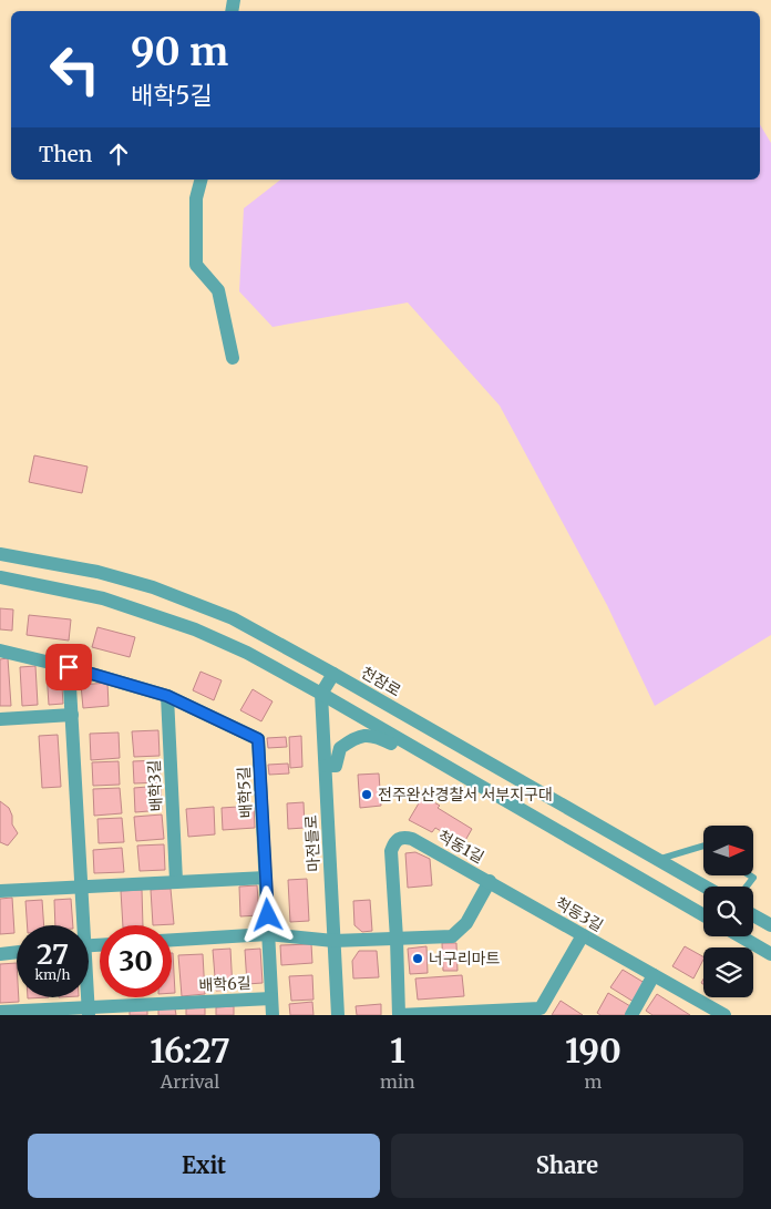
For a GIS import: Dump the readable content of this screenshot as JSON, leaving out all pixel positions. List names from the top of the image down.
{
  "streets": {
    "street": [
      "천잠로",
      "배학3길",
      "배학5길",
      "마전들로",
      "척동1길",
      "척동3길",
      "배학6길"
    ]
  },
  "crossings": [
    ["배학3길", "배학5길"],
    ["배학5길", "배학6길"],
    ["척동1길", "척동3길"]
  ],
  "places": ["전주완산경찰서 서부지구대", "너구리마트"],
  "north": "right",
  "page": {
    "turn": ["90 m", "배학5길"],
    "then": "Then",
    "speed": "27 km/h",
    "limit": "30",
    "eta": [
      "16:27",
      "Arrival",
      "1",
      "min",
      "190",
      "m"
    ],
    "buttons": ["Exit", "Share"]
  }
}
